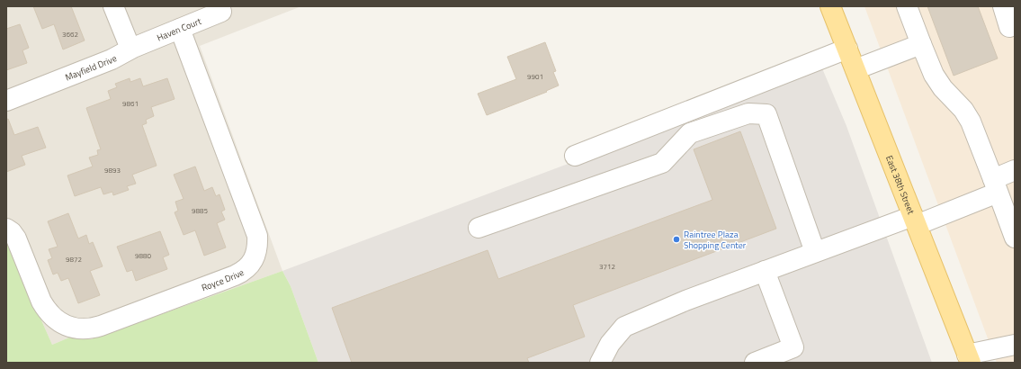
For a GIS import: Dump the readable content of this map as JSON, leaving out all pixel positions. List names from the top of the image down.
{
  "streets": {
    "main road": ["East 38th Street"],
    "street": ["Haven Court", "Mayfield Drive", "Royce Drive"]
  },
  "crossings": [
    ["Haven Court", "Mayfield Drive"],
    ["Haven Court", "Royce Drive"]
  ],
  "places": ["Raintree Plaza Shopping Center"],
  "house_numbers": [
    "3662",
    "9901",
    "9861",
    "9893",
    "9885",
    "9880",
    "9872",
    "3712"
  ]
}
